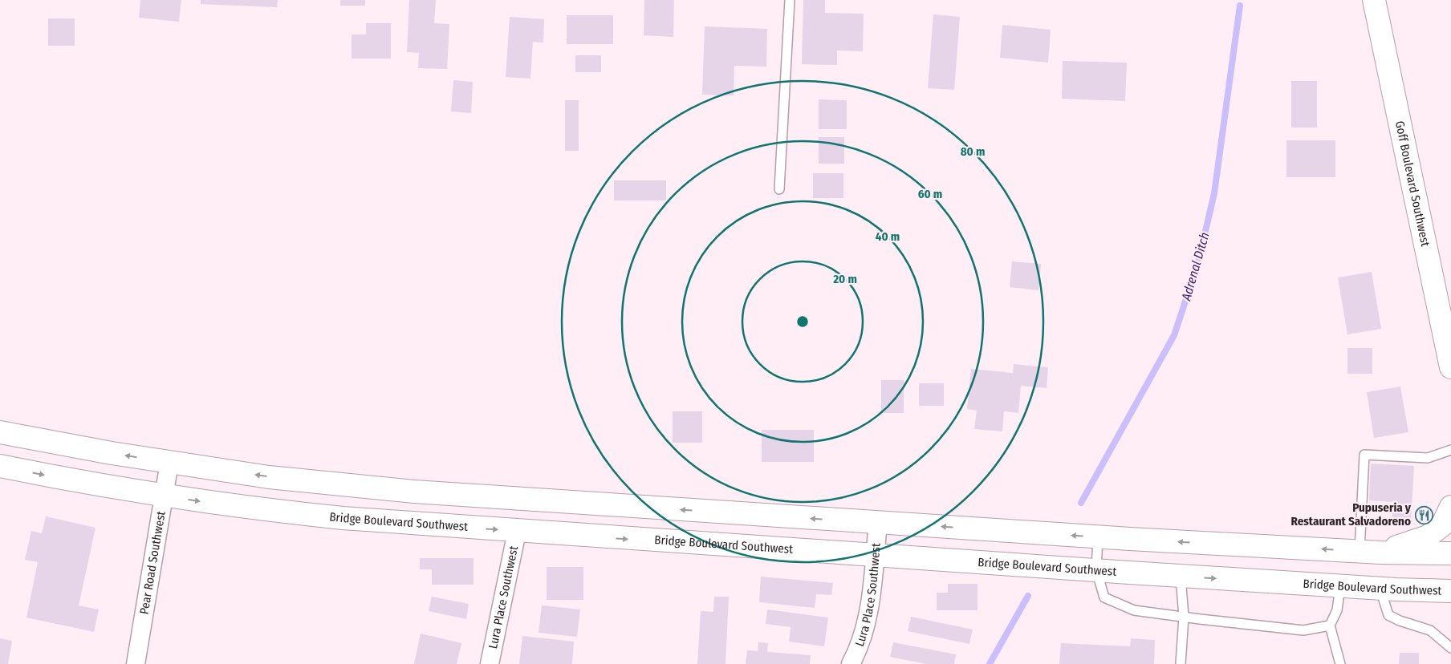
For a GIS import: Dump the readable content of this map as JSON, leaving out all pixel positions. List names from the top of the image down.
{
  "streets": {
    "main road": ["Goff Boulevard Southwest", "Bridge Boulevard Southwest"],
    "street": ["Pear Road Southwest", "Lura Place Southwest"]
  },
  "crossings": [
    ["Bridge Boulevard Southwest", "Pear Road Southwest"],
    ["Bridge Boulevard Southwest", "Lura Place Southwest"]
  ],
  "water": ["Adrenal Ditch"],
  "places": {
    "restaurant": ["Pupuseria y Restaurant Salvadoreno"]
  },
  "rings": [
    "80 m",
    "60 m",
    "40 m",
    "20 m"
  ]
}
